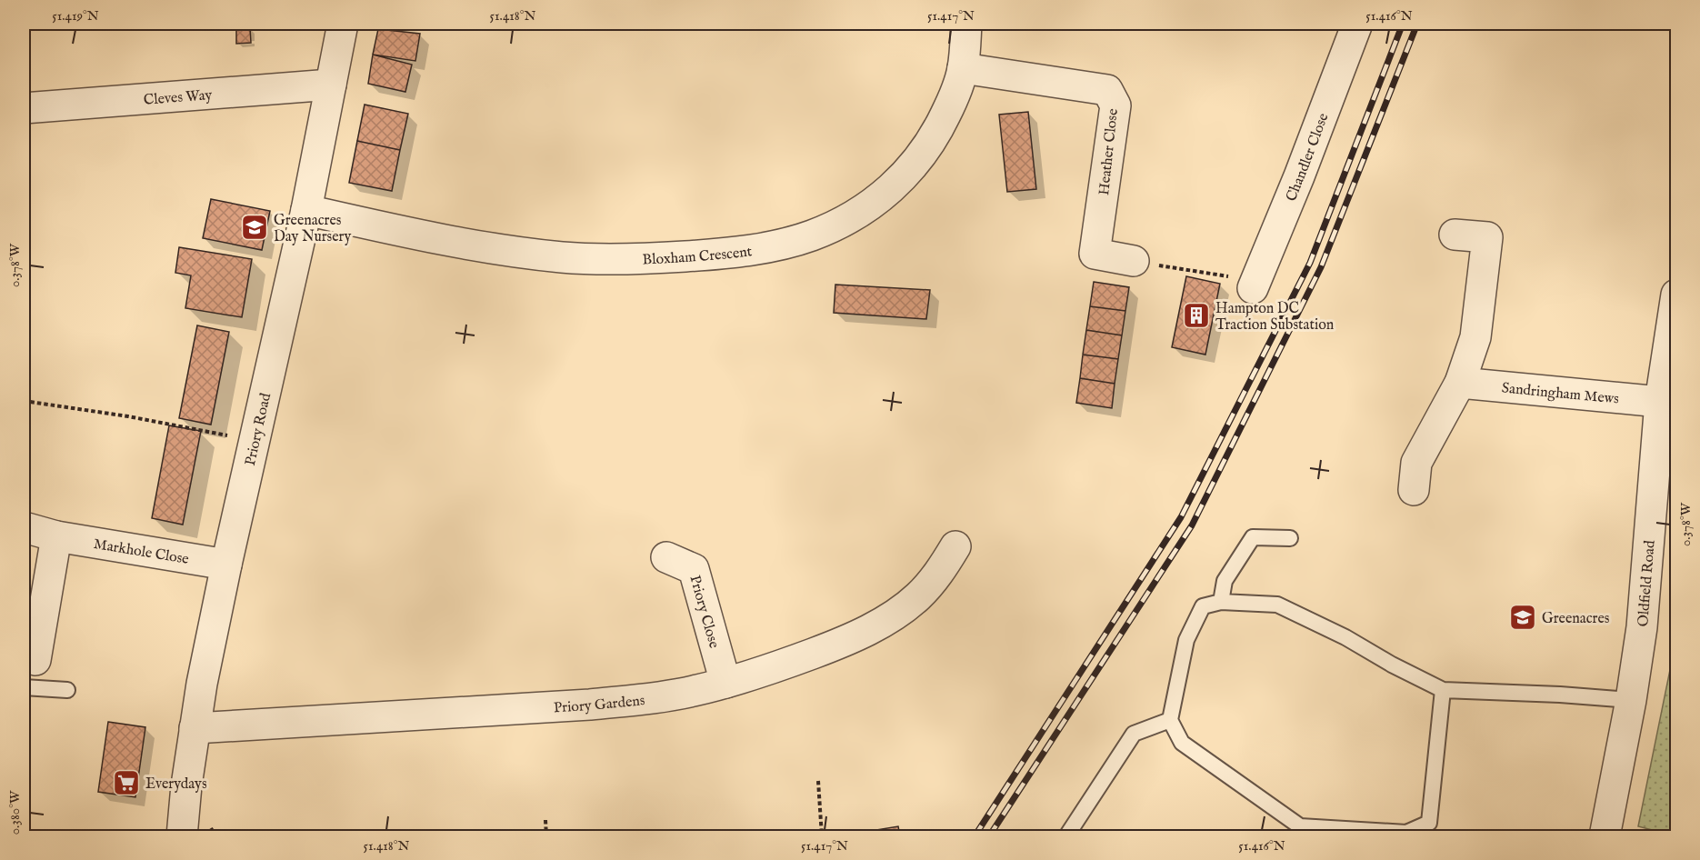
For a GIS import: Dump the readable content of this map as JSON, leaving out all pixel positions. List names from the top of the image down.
{
  "streets": {
    "street": [
      "Cleves Way",
      "Heather Close",
      "Chandler Close",
      "Bloxham Crescent",
      "Sandringham Mews",
      "Priory Road",
      "Markhole Close",
      "Oldfield Road",
      "Priory Close",
      "Priory Gardens"
    ]
  },
  "crossings": [
    ["Cleves Way", "Priory Road"],
    ["Heather Close", "Bloxham Crescent"],
    ["Bloxham Crescent", "Priory Road"],
    ["Sandringham Mews", "Oldfield Road"],
    ["Priory Road", "Markhole Close"],
    ["Priory Road", "Priory Gardens"],
    ["Priory Close", "Priory Gardens"]
  ],
  "places": {
    "school or university": ["Greenacres Day Nursery", "Greenacres"],
    "building": ["Hampton DC Traction Substation"],
    "supermarket": ["Everydays"]
  },
  "coordinates": [
    "51.419°N",
    "51.418°N",
    "51.417°N",
    "51.416°N",
    "0.378°W",
    "0.380°W"
  ]
}
